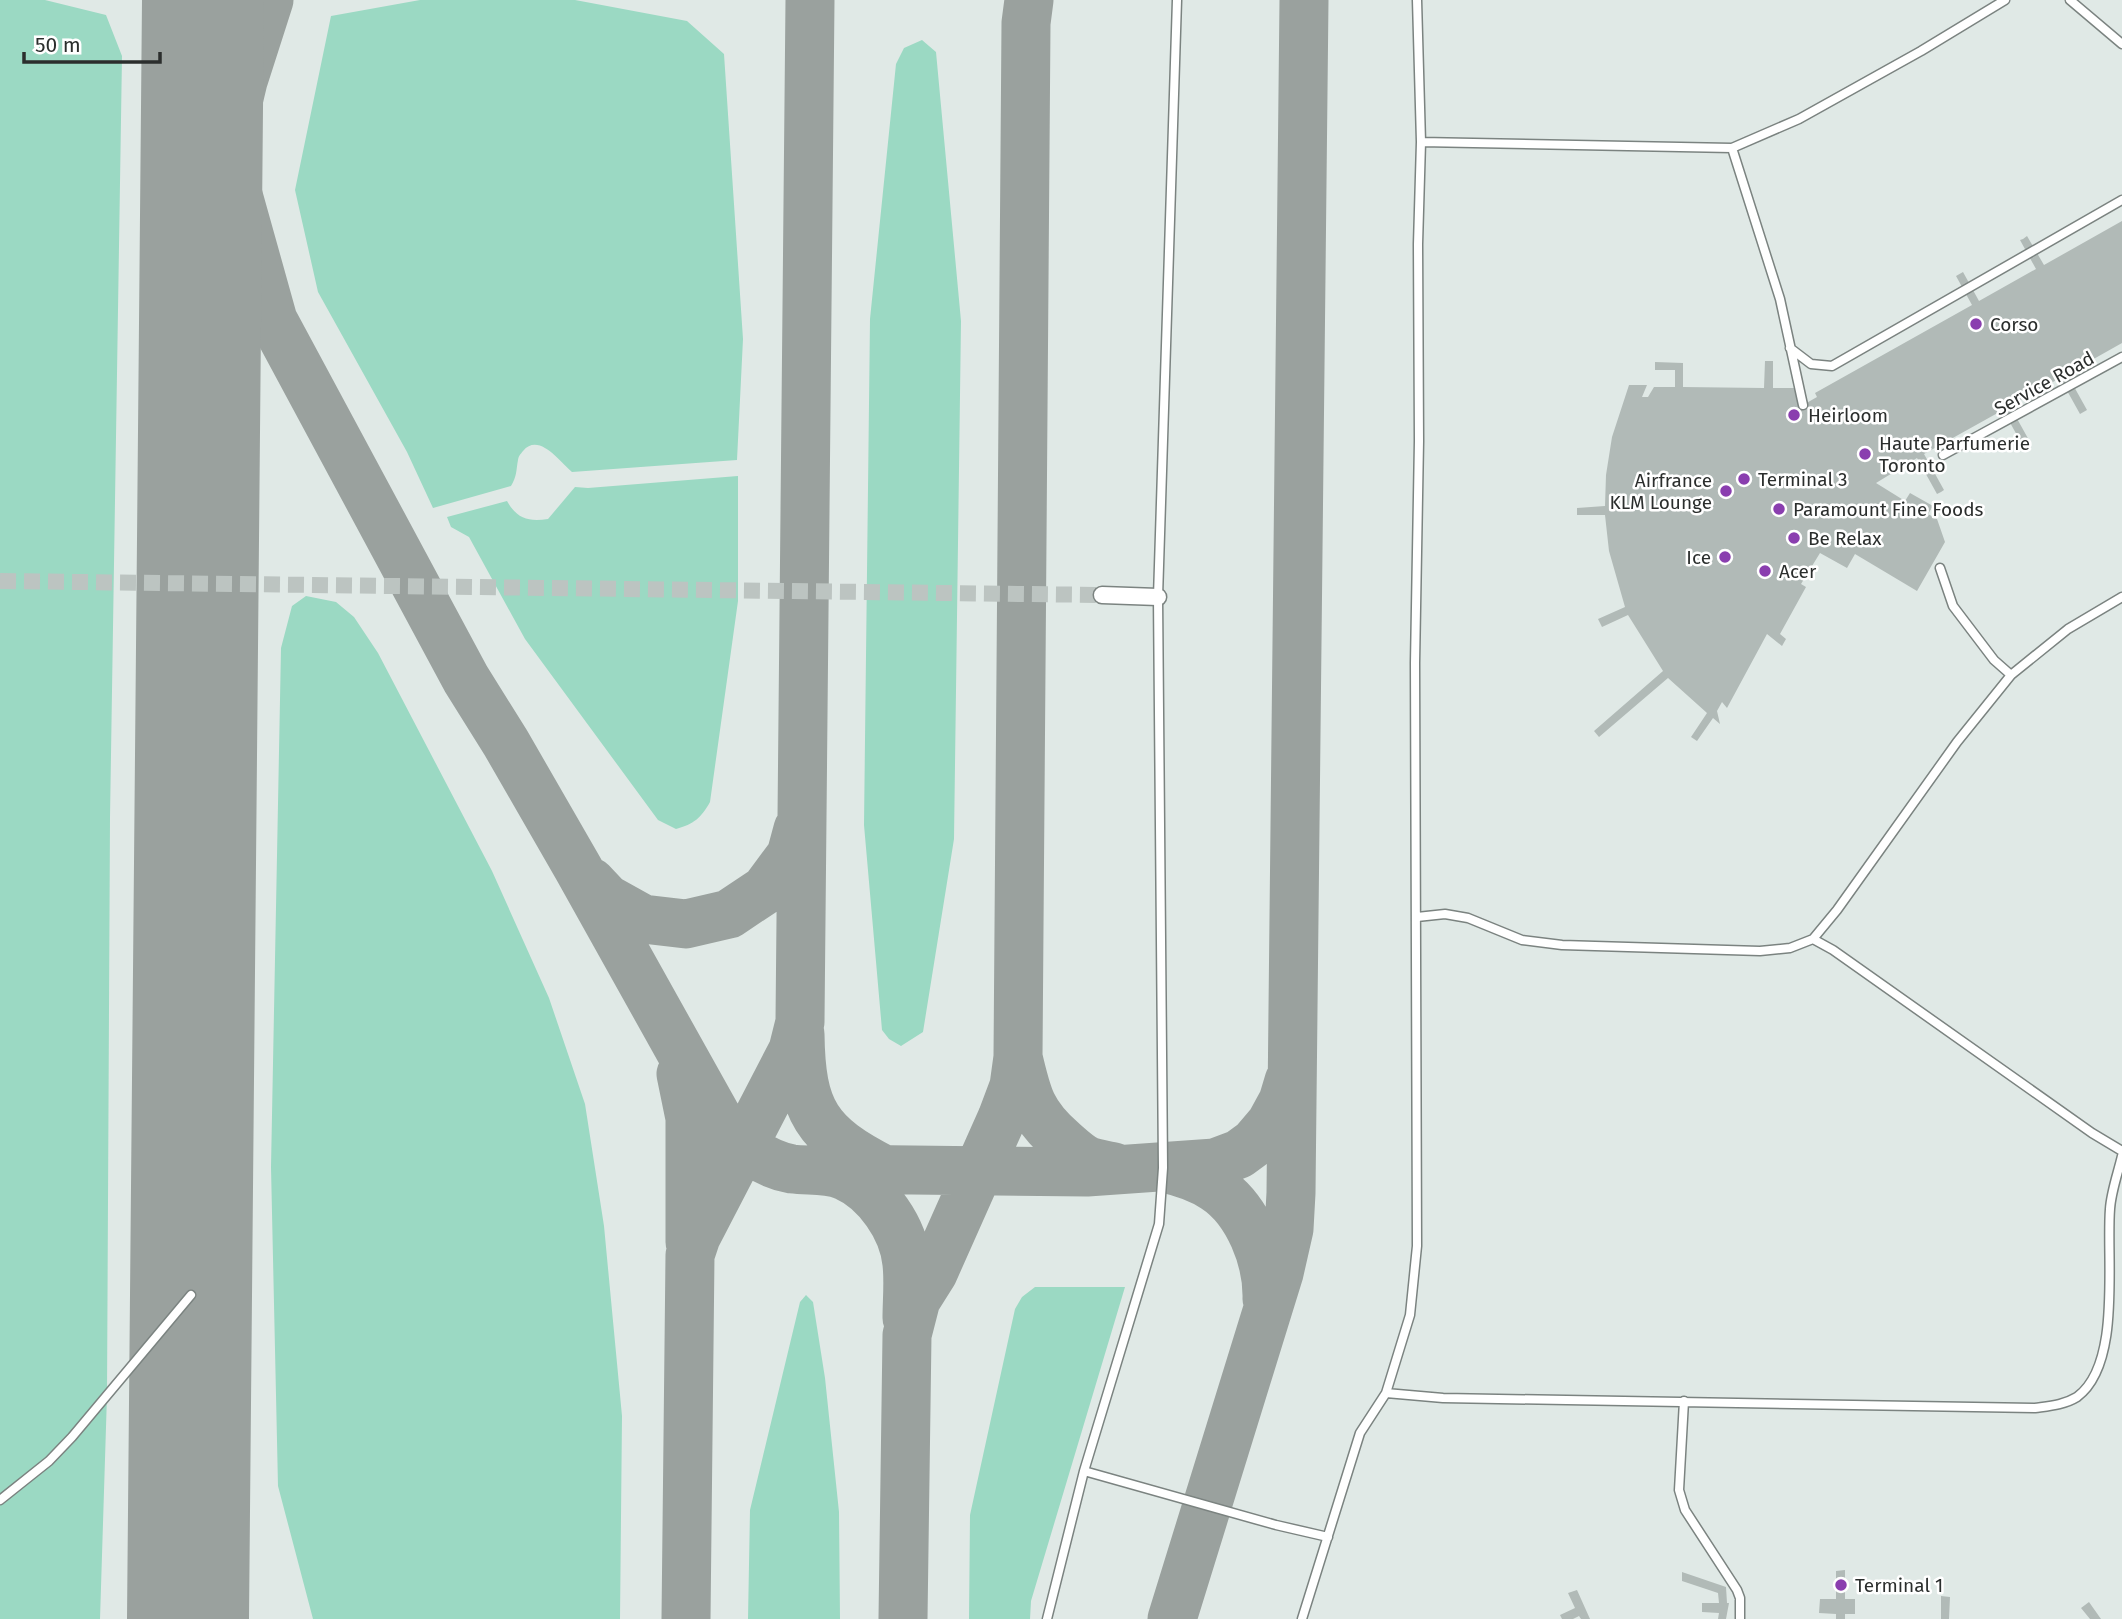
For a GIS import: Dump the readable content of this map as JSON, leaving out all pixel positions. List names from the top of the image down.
{
  "streets": {
    "lane": ["Service Road"]
  },
  "places": [
    "Corso",
    "Heirloom",
    "Haute Parfumerie Toronto",
    "Terminal 3",
    "Airfrance KLM Lounge",
    "Paramount Fine Foods",
    "Be Relax",
    "Ice",
    "Acer",
    "Terminal 1"
  ],
  "scale_bar": "50 m"
}
